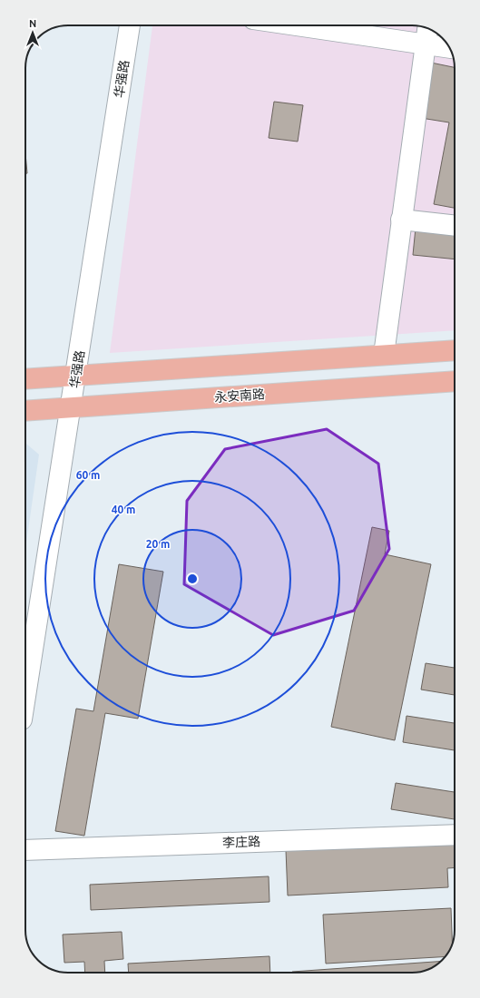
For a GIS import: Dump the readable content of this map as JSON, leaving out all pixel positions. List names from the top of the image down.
{
  "streets": {
    "main road": ["永安南路"],
    "street": ["华强路", "李庄路"]
  },
  "crossings": [
    ["华强路", "永安南路"]
  ],
  "north": "top",
  "rings": ["60 m", "40 m", "20 m"]
}
